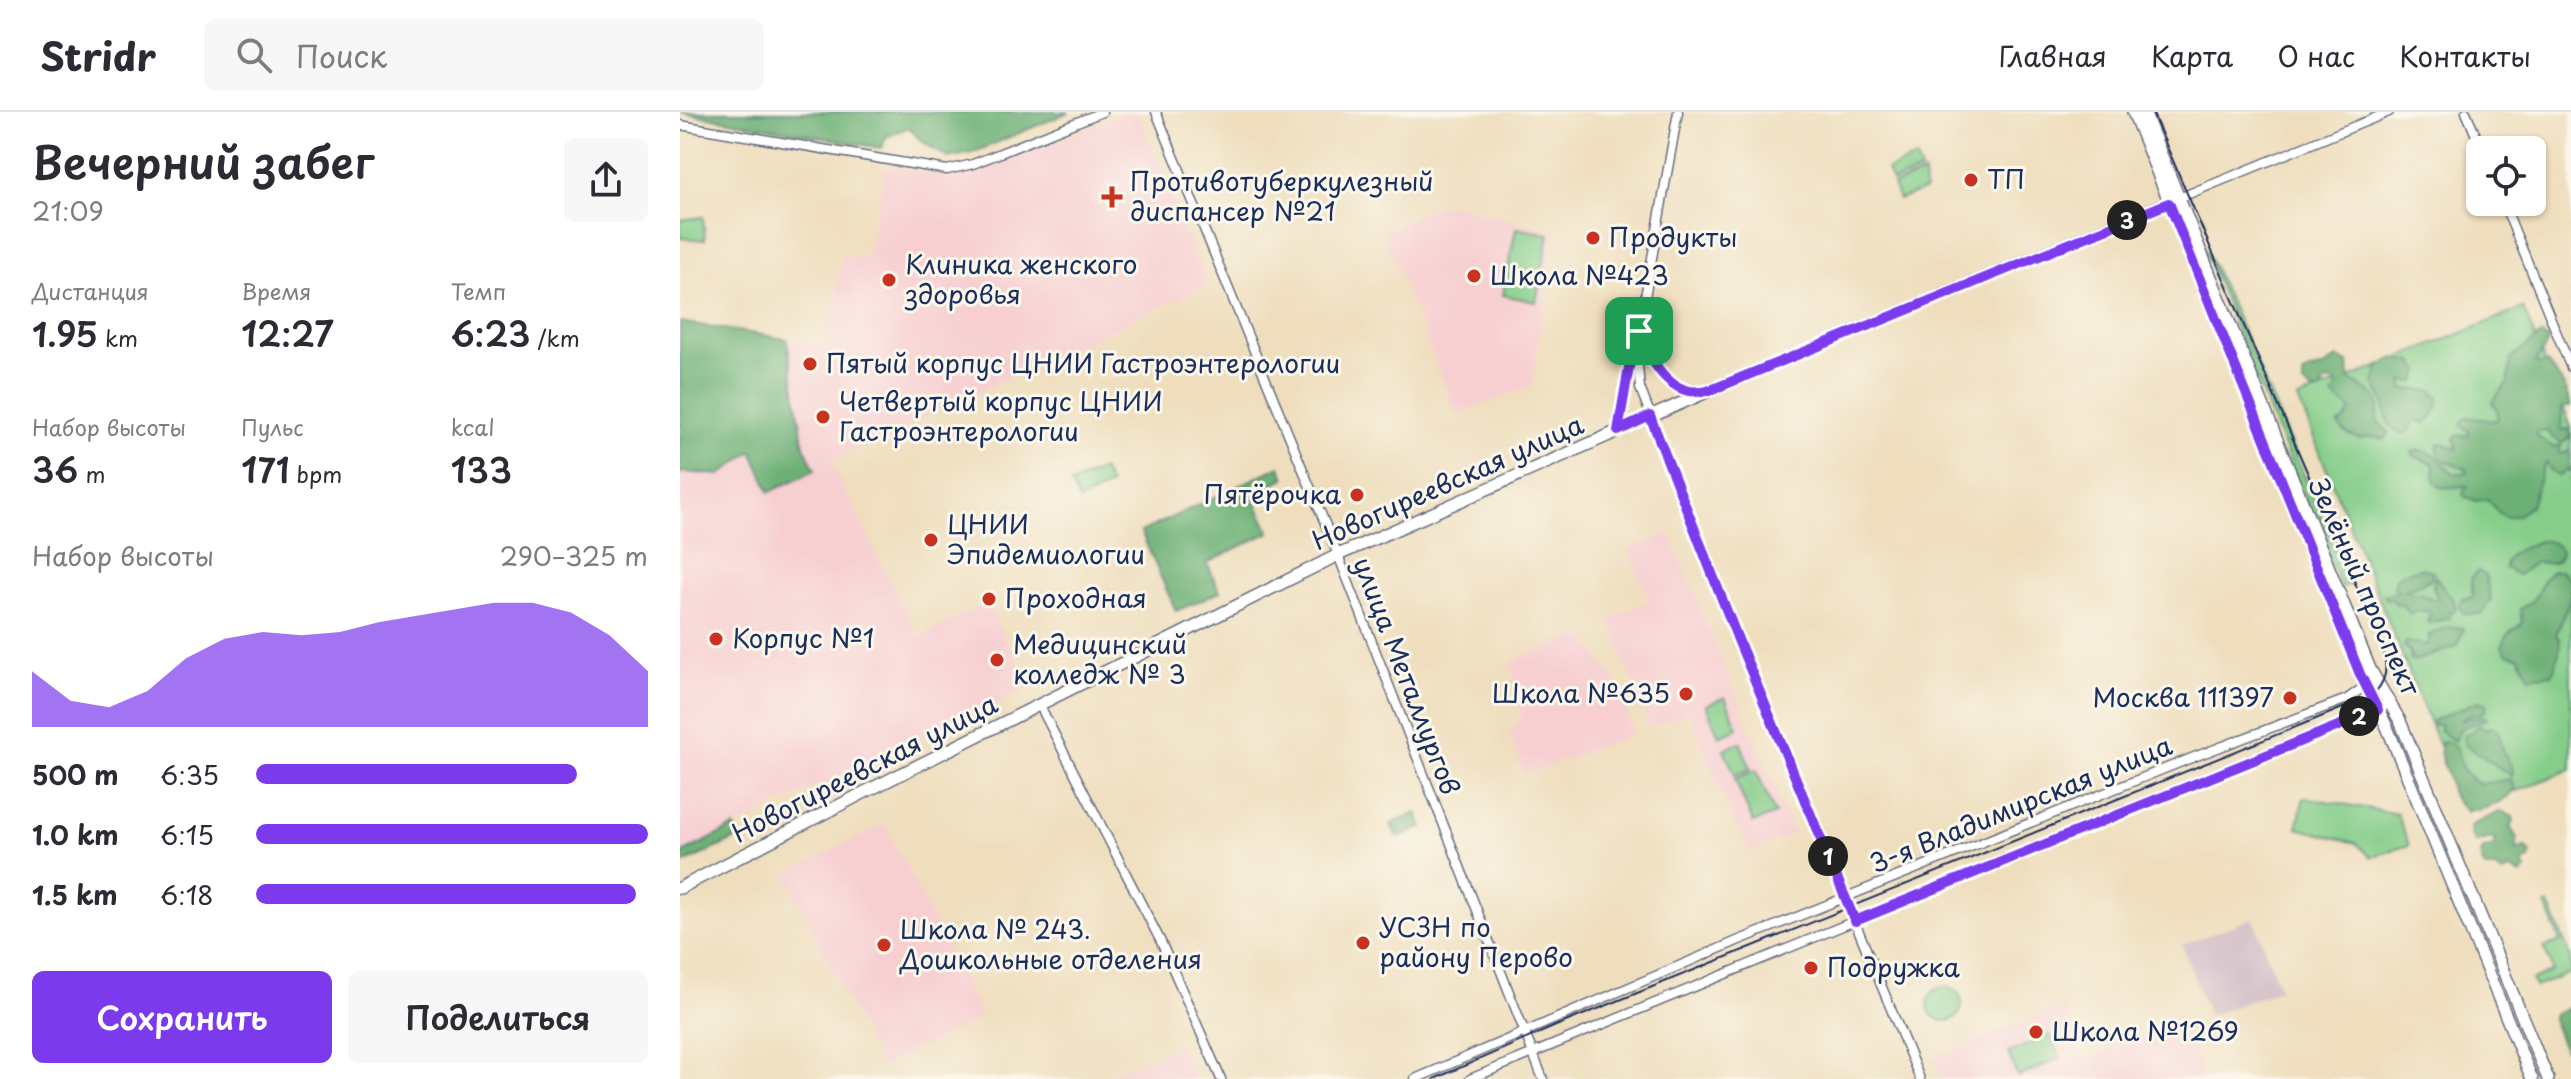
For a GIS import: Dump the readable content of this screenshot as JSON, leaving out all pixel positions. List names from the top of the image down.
{
  "streets": {
    "main road": ["Новогиреевская улица", "Зелёный проспект"],
    "street": ["улица Металлургов", "3-я Владимирская улица"]
  },
  "crossings": [
    ["Новогиреевская улица", "Зелёный проспект"],
    ["Новогиреевская улица", "улица Металлургов"],
    ["Зелёный проспект", "3-я Владимирская улица"],
    ["улица Металлургов", "3-я Владимирская улица"]
  ],
  "places": {
    "other": [
      "ТП",
      "Продукты",
      "Школа №423",
      "Клиника женского здоровья",
      "Пятый корпус ЦНИИ Гастроэнтерологии",
      "Четвертый корпус ЦНИИ Гастроэнтерологии",
      "Пятёрочка",
      "ЦНИИ Эпидемиологии",
      "Проходная",
      "Корпус №1",
      "Медицинский колледж № 3",
      "Школа №635",
      "Москва 111397",
      "УСЗН по району Перово",
      "Школа № 243. Дошкольные отделения",
      "Подружка",
      "Школа №1269"
    ],
    "health": ["Противотуберкулезный диспансер №21"]
  },
  "page": {
    "header": "Stridr",
    "search": "Поиск",
    "nav": [
      "Главная",
      "Карта",
      "О нас",
      "Контакты"
    ],
    "heading": ["Вечерний забег", "21:09"],
    "pins": ["3", "2", "1"],
    "stats": [
      ["Дистанция", "1.95 km"],
      ["Время", "12:27"],
      ["Темп", "6:23 /km"],
      ["Набор высоты", "36 m"],
      ["Пульс", "171 bpm"],
      ["kcal", "133"]
    ],
    "chart": ["Набор высоты", "290–325 m"],
    "list": [
      {
        "name": "500 m",
        "note": "6:35"
      },
      {
        "name": "1.0 km",
        "note": "6:15"
      },
      {
        "name": "1.5 km",
        "note": "6:18"
      }
    ],
    "buttons": ["Сохранить", "Поделиться"]
  }
}
